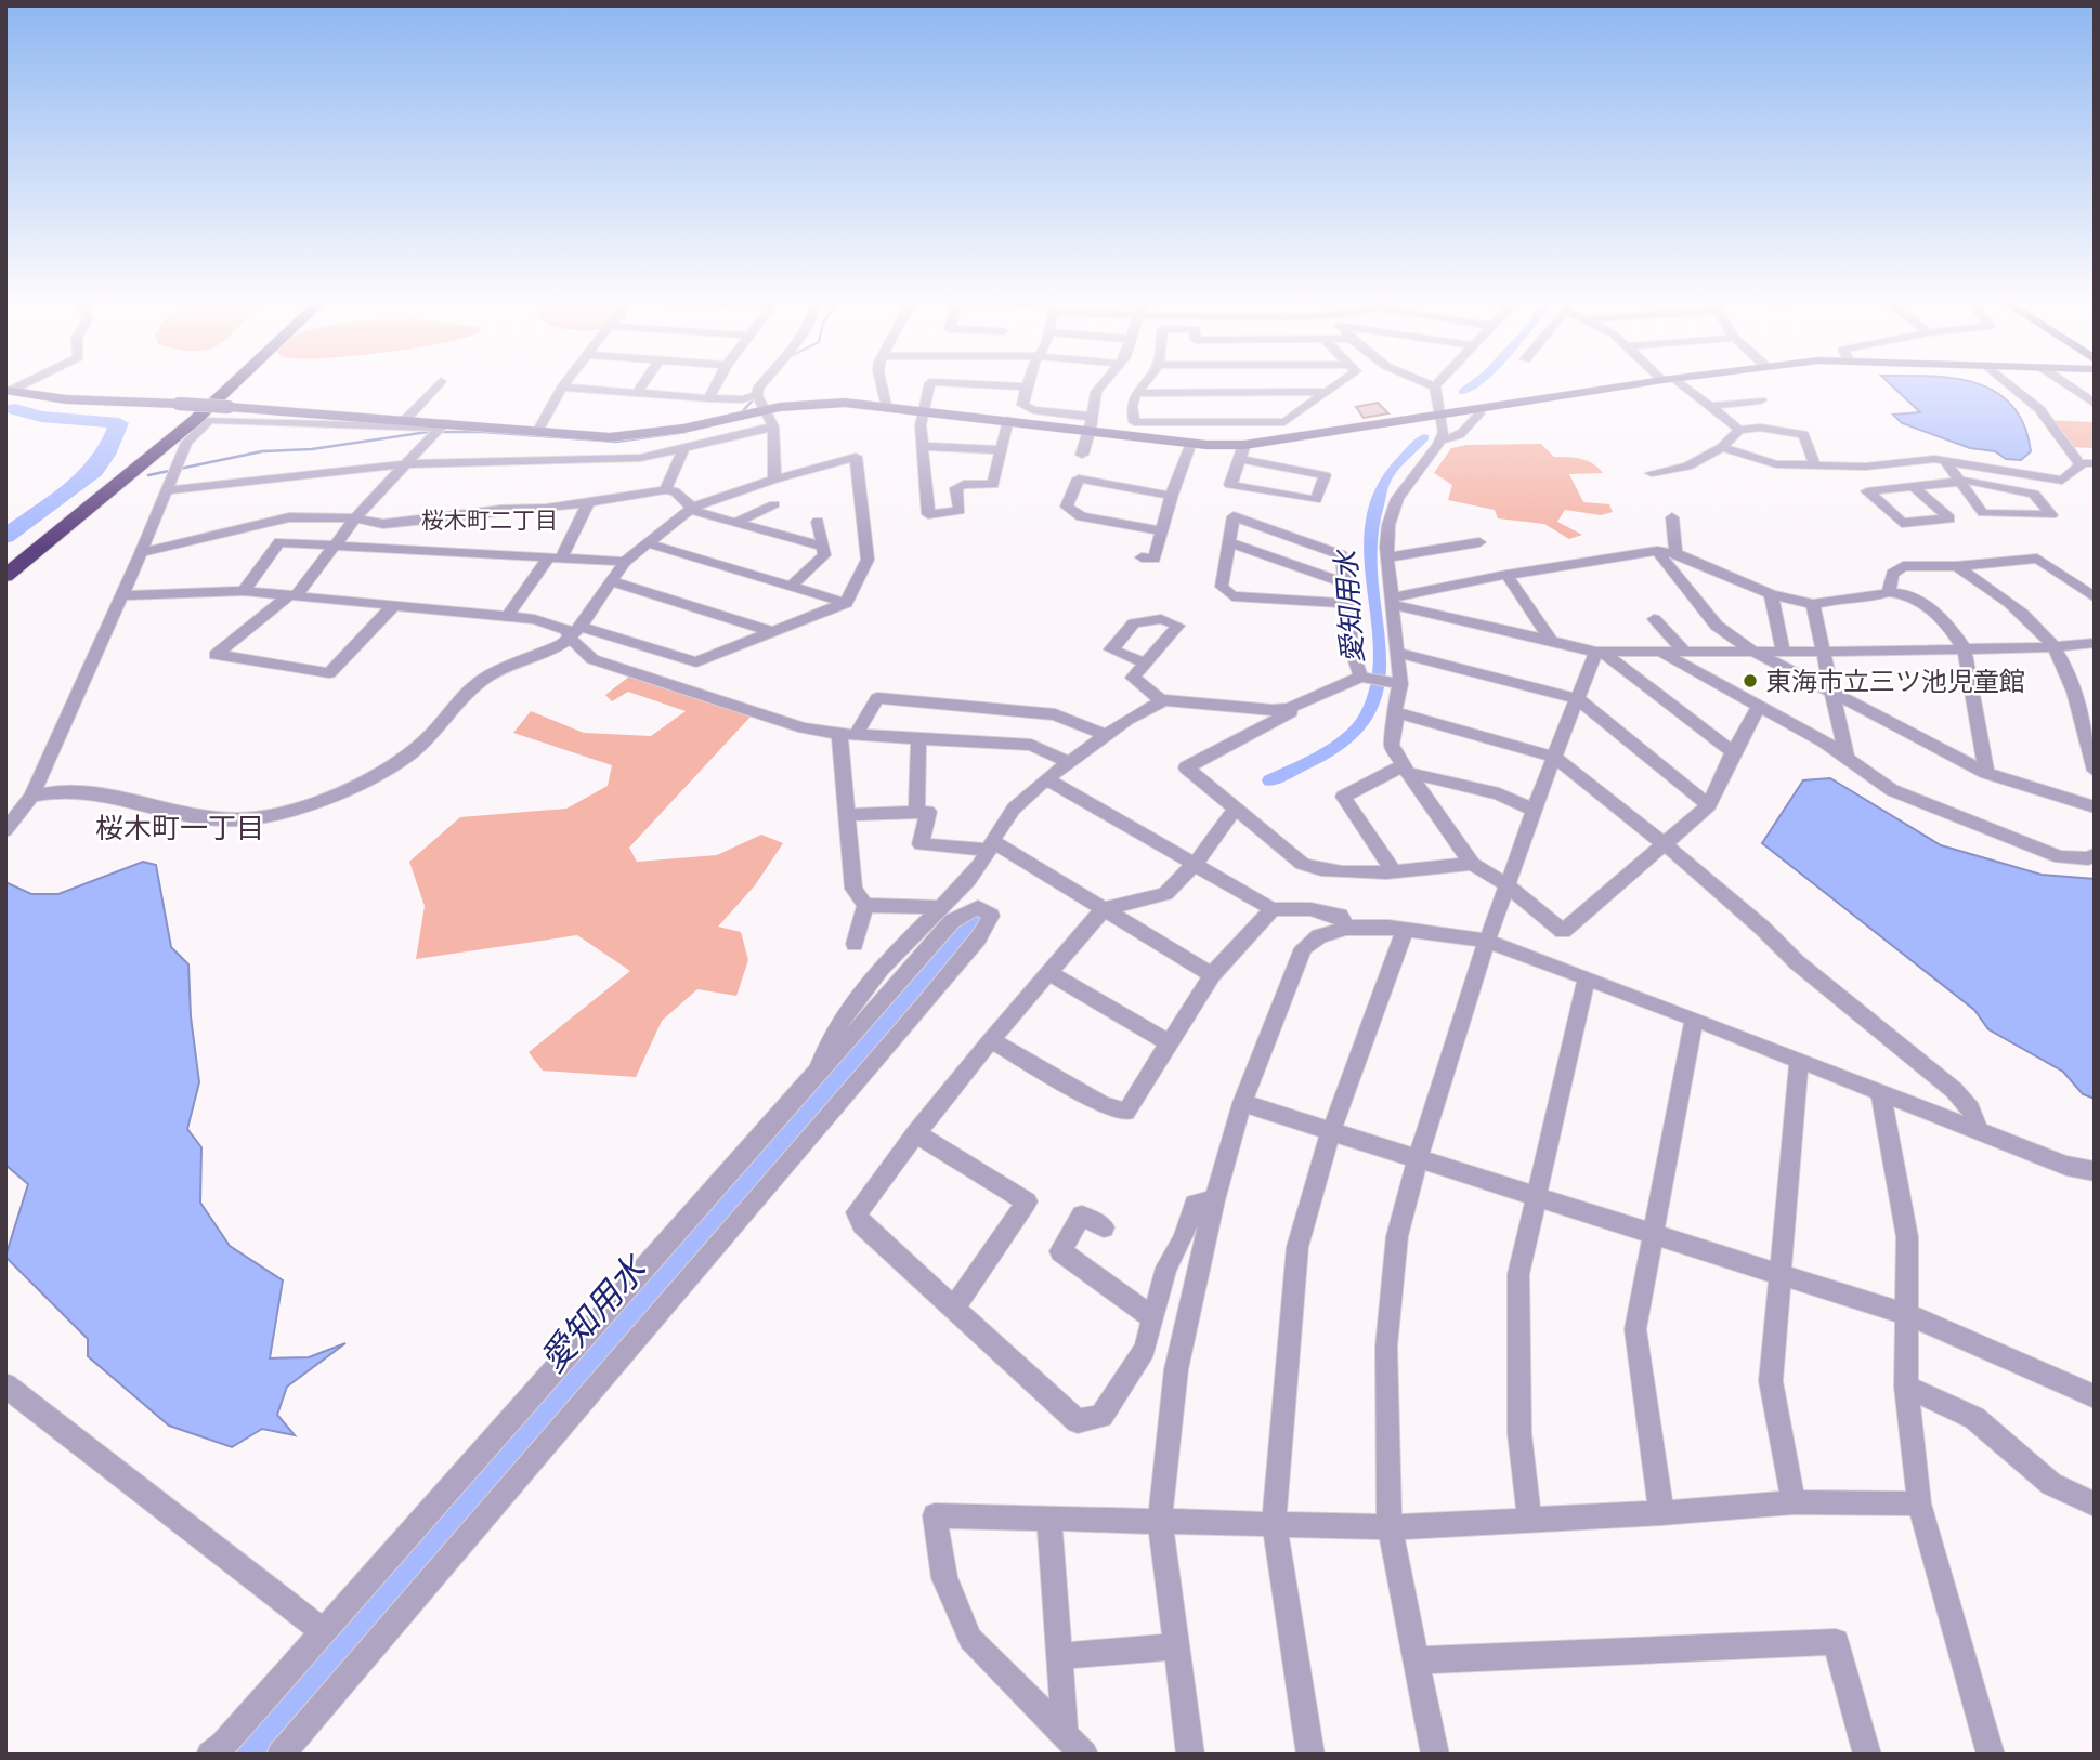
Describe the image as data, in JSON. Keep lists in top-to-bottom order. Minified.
{"districts":["桜木町二丁目","桜木町一丁目"],"water":["愛知用水"],"places":["東海市立三ツ池児童館"]}
